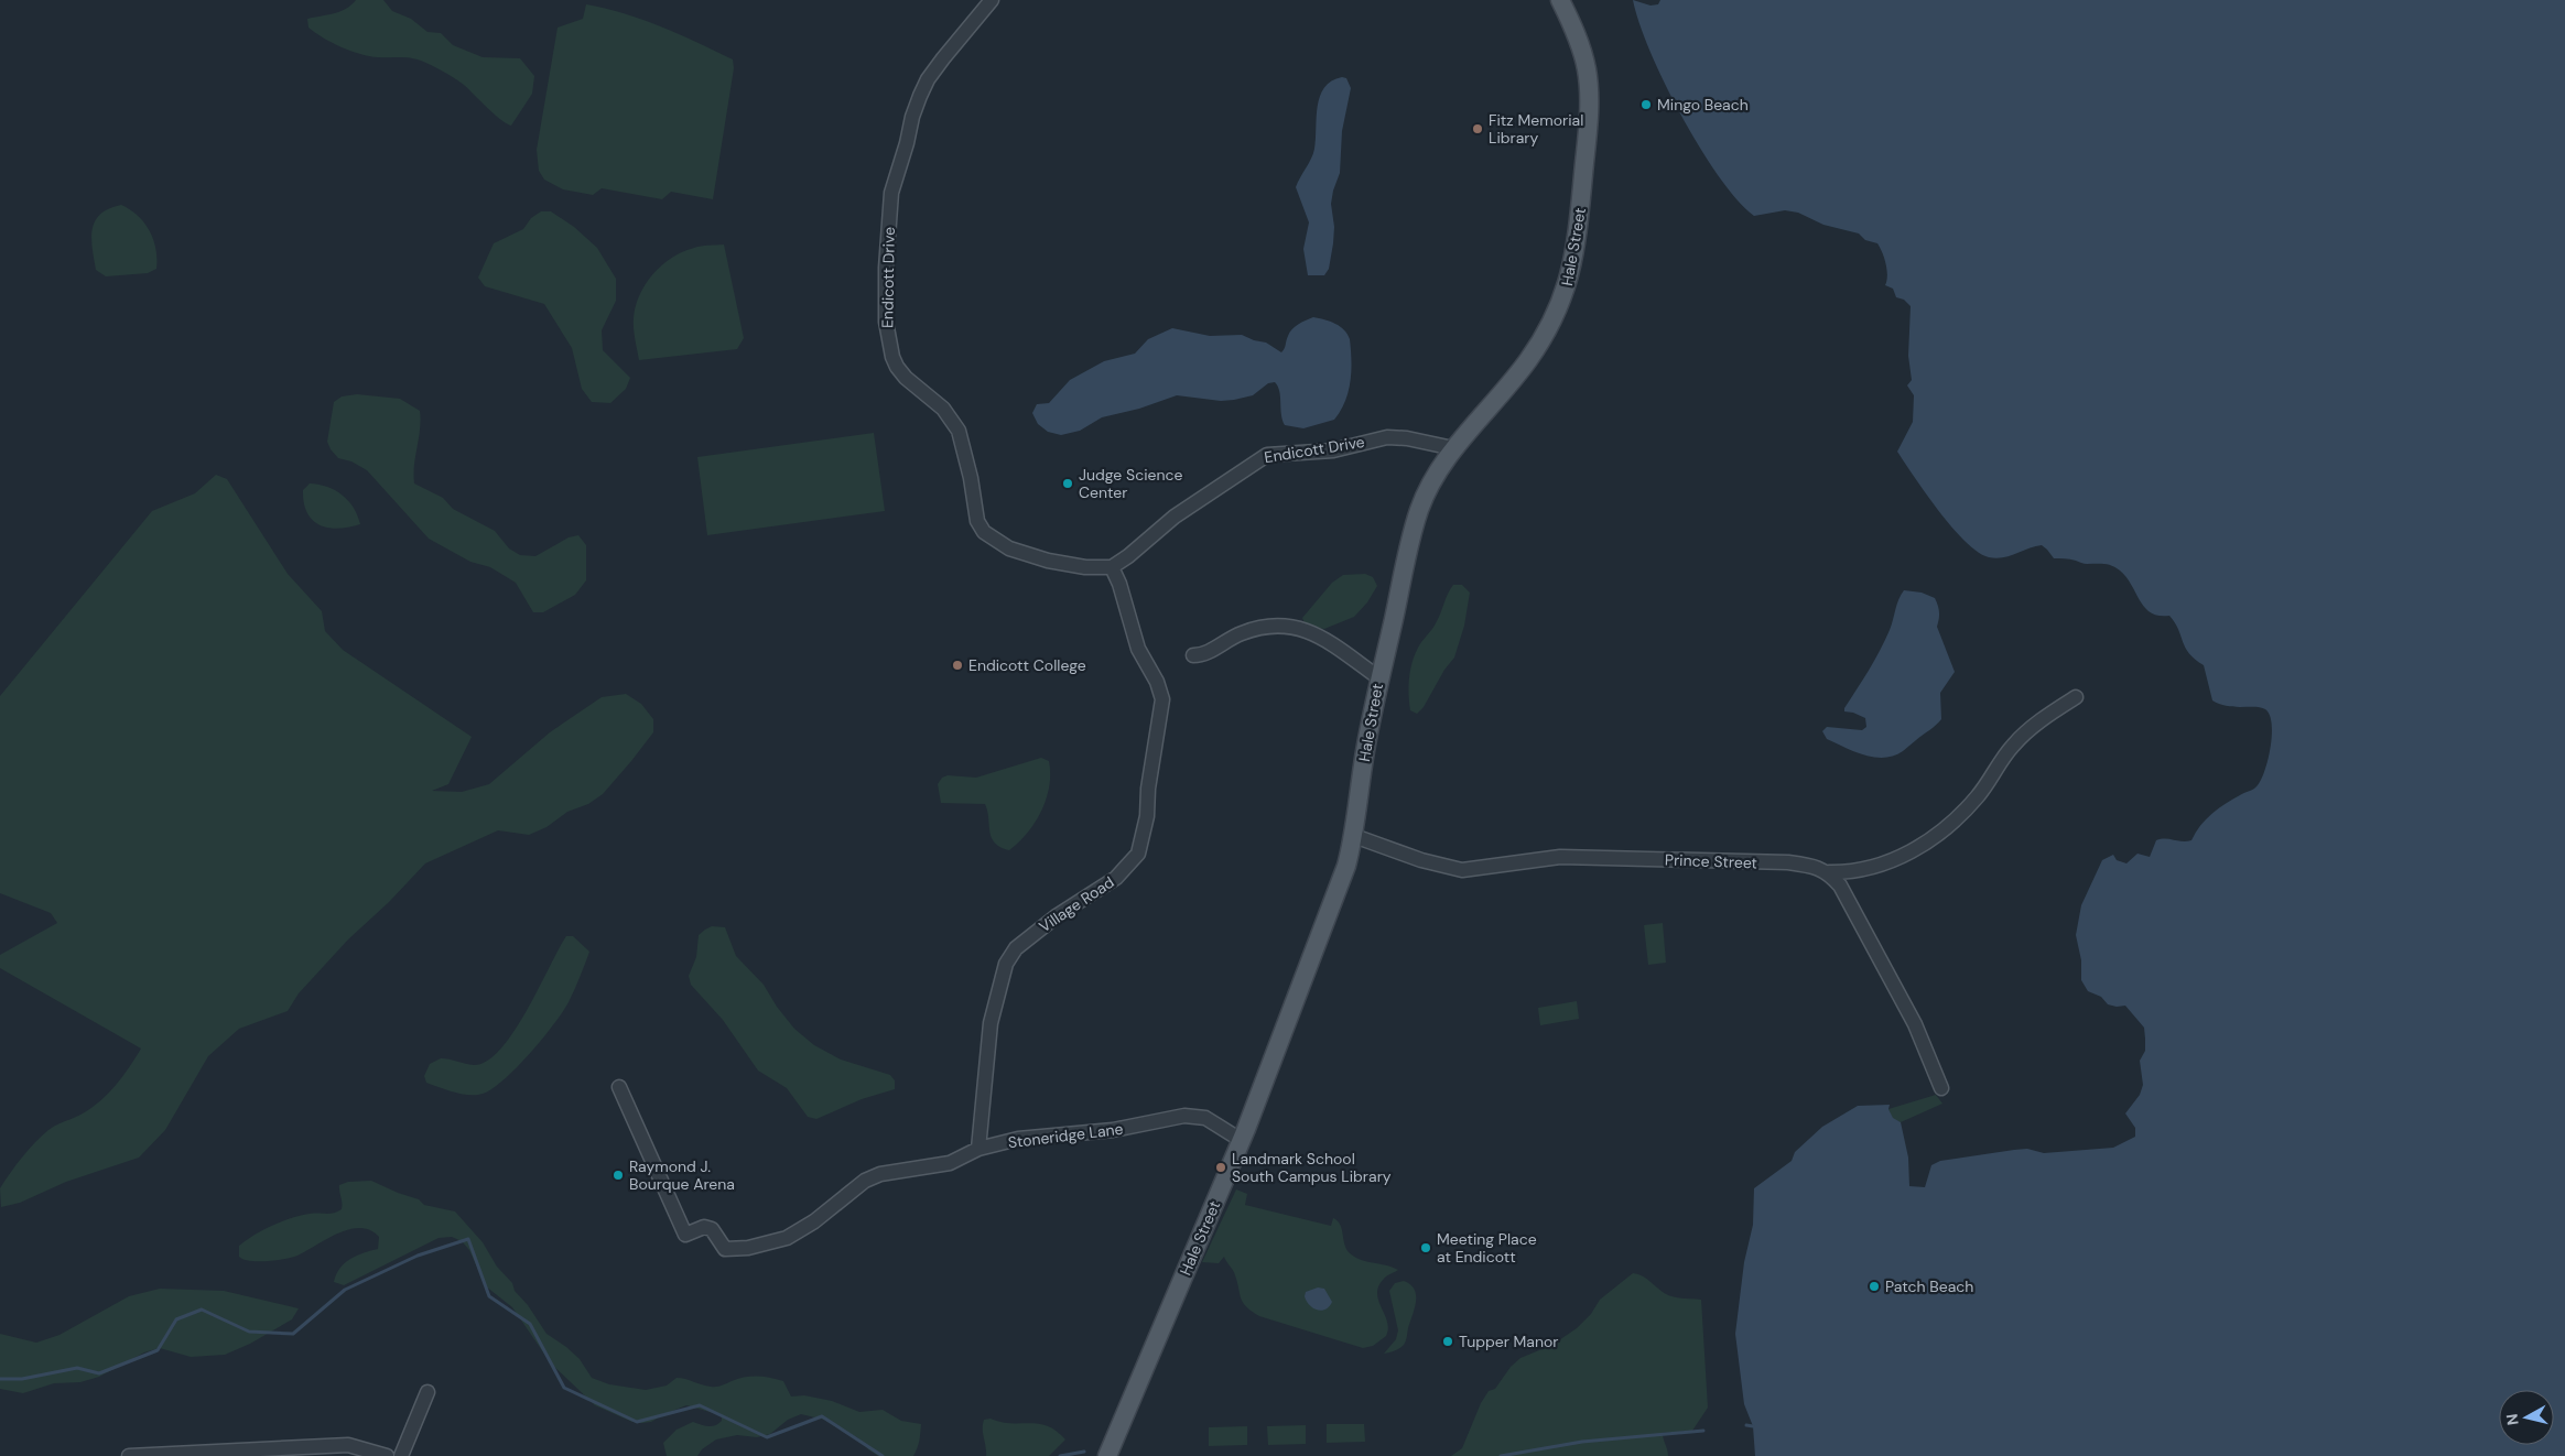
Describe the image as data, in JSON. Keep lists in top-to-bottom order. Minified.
{"streets":{"main road":["Hale Street"],"street":["Endicott Drive","Prince Street","Village Road","Stoneridge Lane"]},"crossings":[["Hale Street","Endicott Drive"],["Hale Street","Prince Street"],["Hale Street","Stoneridge Lane"],["Endicott Drive","Village Road"],["Village Road","Stoneridge Lane"]],"places":["Mingo Beach","Fitz Memorial Library","Judge Science Center","Endicott College","Landmark School South Campus Library","Raymond J. Bourque Arena","Meeting Place at Endicott","Patch Beach","Tupper Manor"],"north":"left"}
